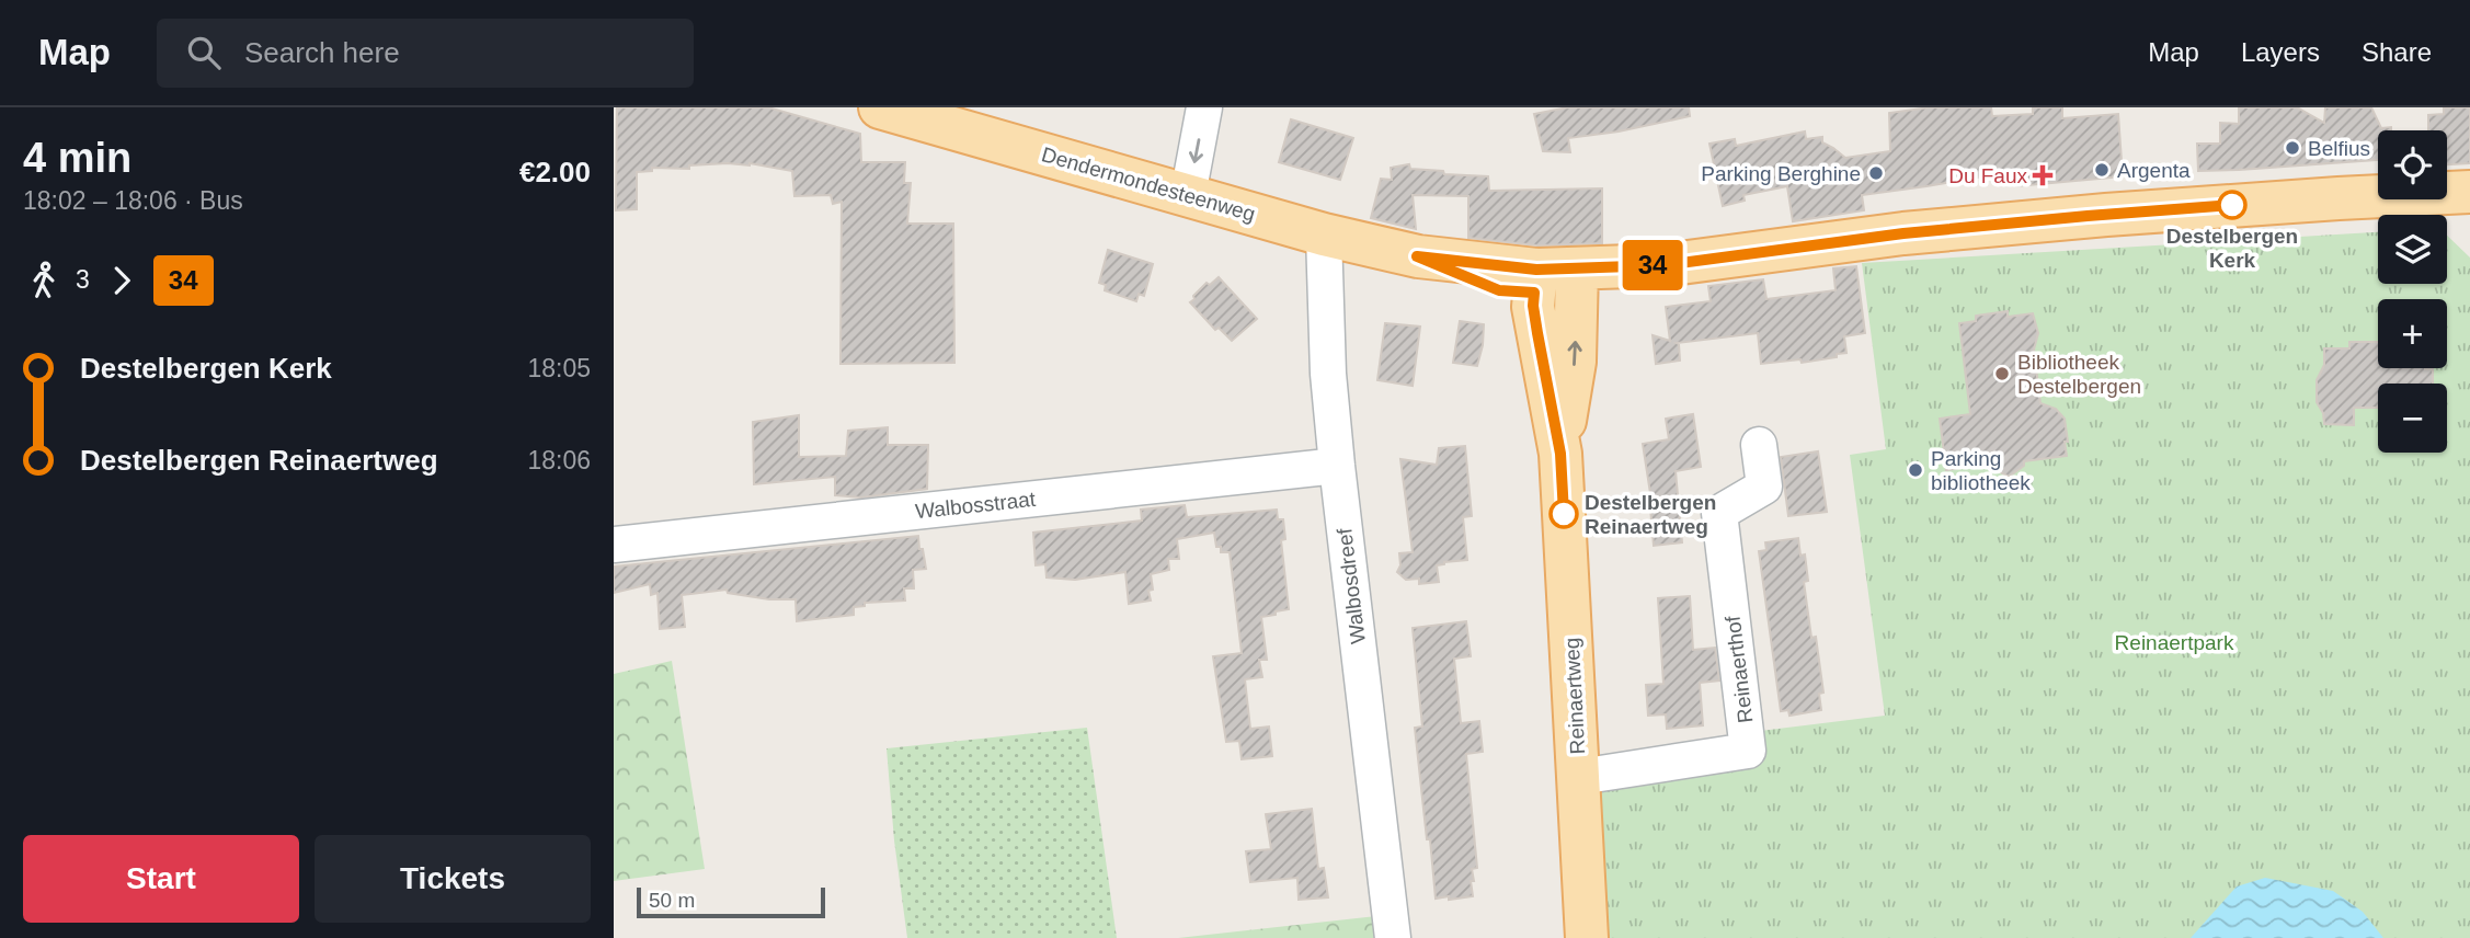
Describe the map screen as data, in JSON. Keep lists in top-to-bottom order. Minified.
{"streets":{"main road":["Dendermondesteenweg","Reinaertweg"],"street":["Walbosstraat","Walbosdreef","Reinaerthof"]},"crossings":[["Dendermondesteenweg","Walbosdreef"],["Dendermondesteenweg","Reinaertweg"],["Walbosstraat","Walbosdreef"],["Reinaerthof","Reinaertweg"]],"parks":["Reinaertpark"],"places":{"other":["Belfius","Argenta","Parking Berghine","Destelbergen Kerk","Bibliotheek Destelbergen","Parking bibliotheek","Destelbergen Reinaertweg"],"health":["Du Faux"]},"lines":["bus line 34"],"scale_bar":"50 m","page":{"header":"Map","search":"Search here","nav":["Map","Layers","Share"],"heading":["4 min","18:02 – 18:06 · Bus","€2.00"],"on_map":"34","map_buttons":["+","−"],"legs":["3","34"],"list":[{"name":"Destelbergen Kerk","value":"18:05"},{"name":"Destelbergen Reinaertweg","value":"18:06"}],"buttons":["Start","Tickets"],"scale":"50 m"}}
